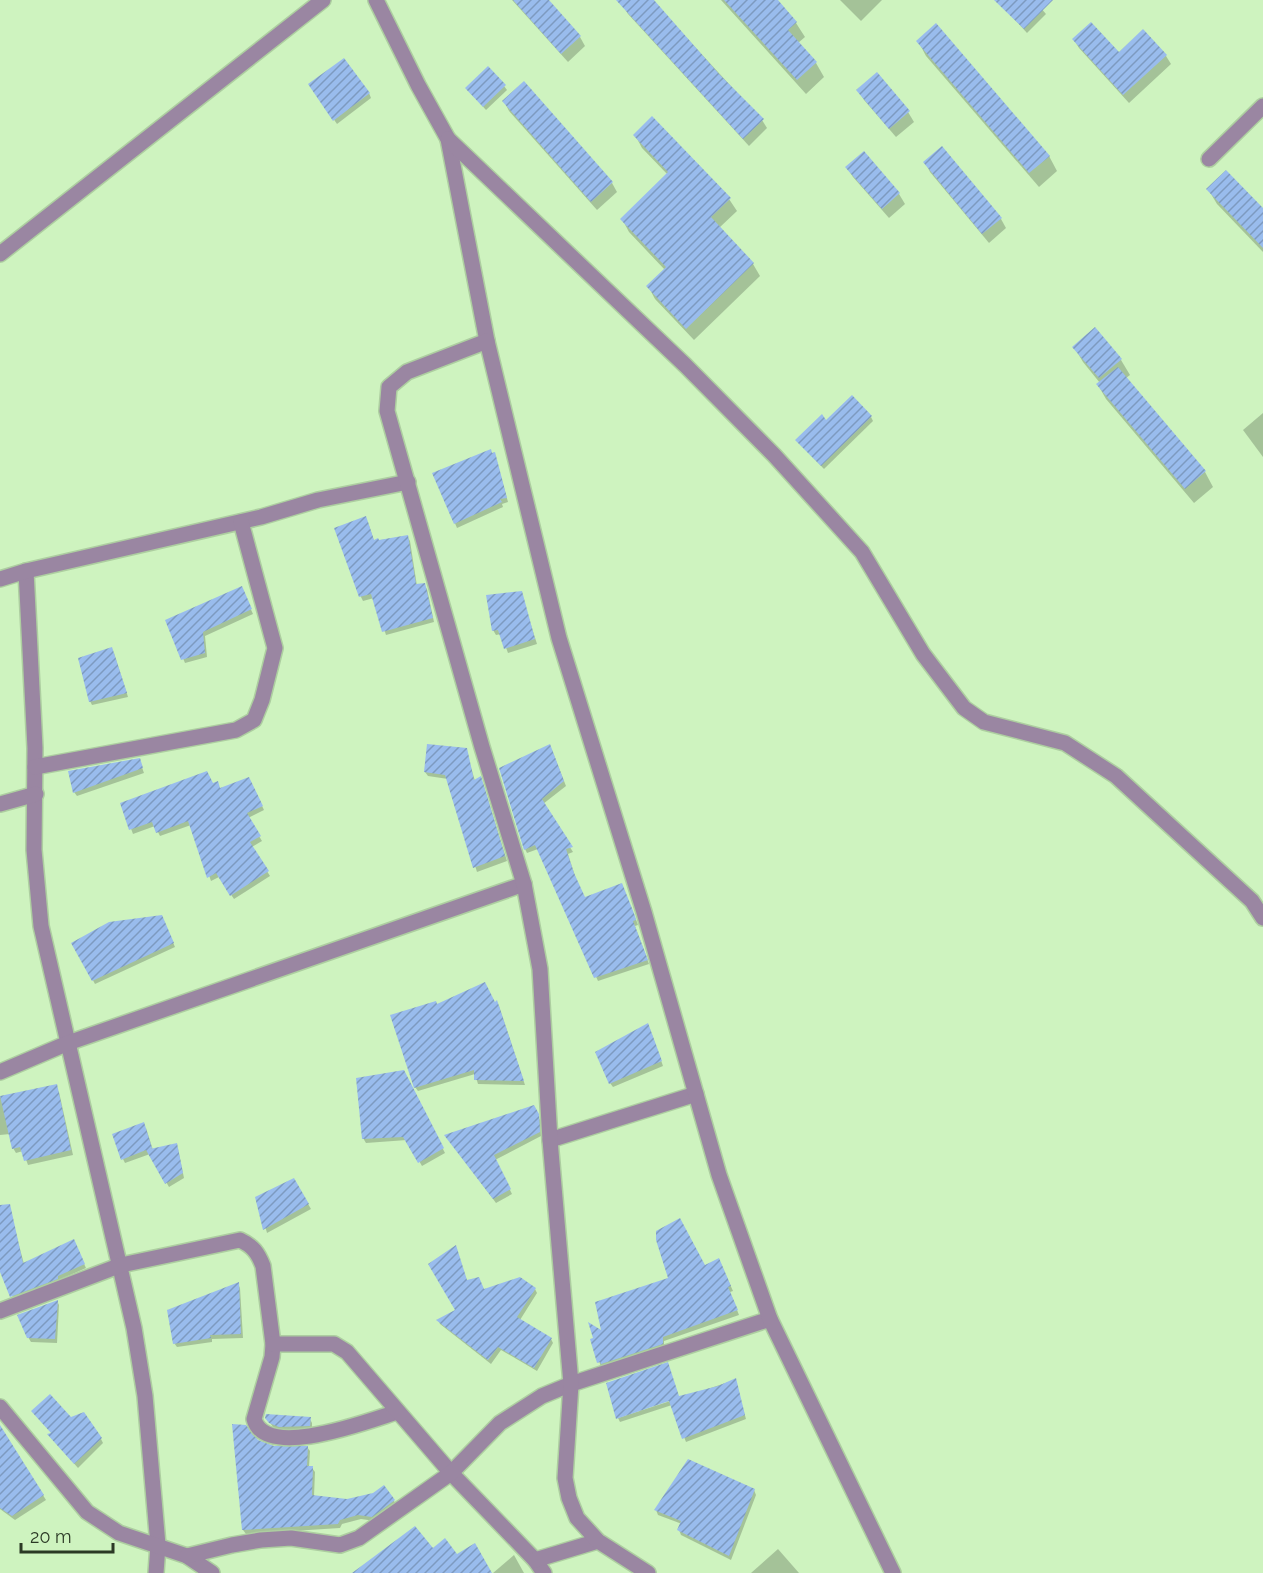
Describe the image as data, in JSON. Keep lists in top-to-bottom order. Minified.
{"scale_bar":"20 m"}
